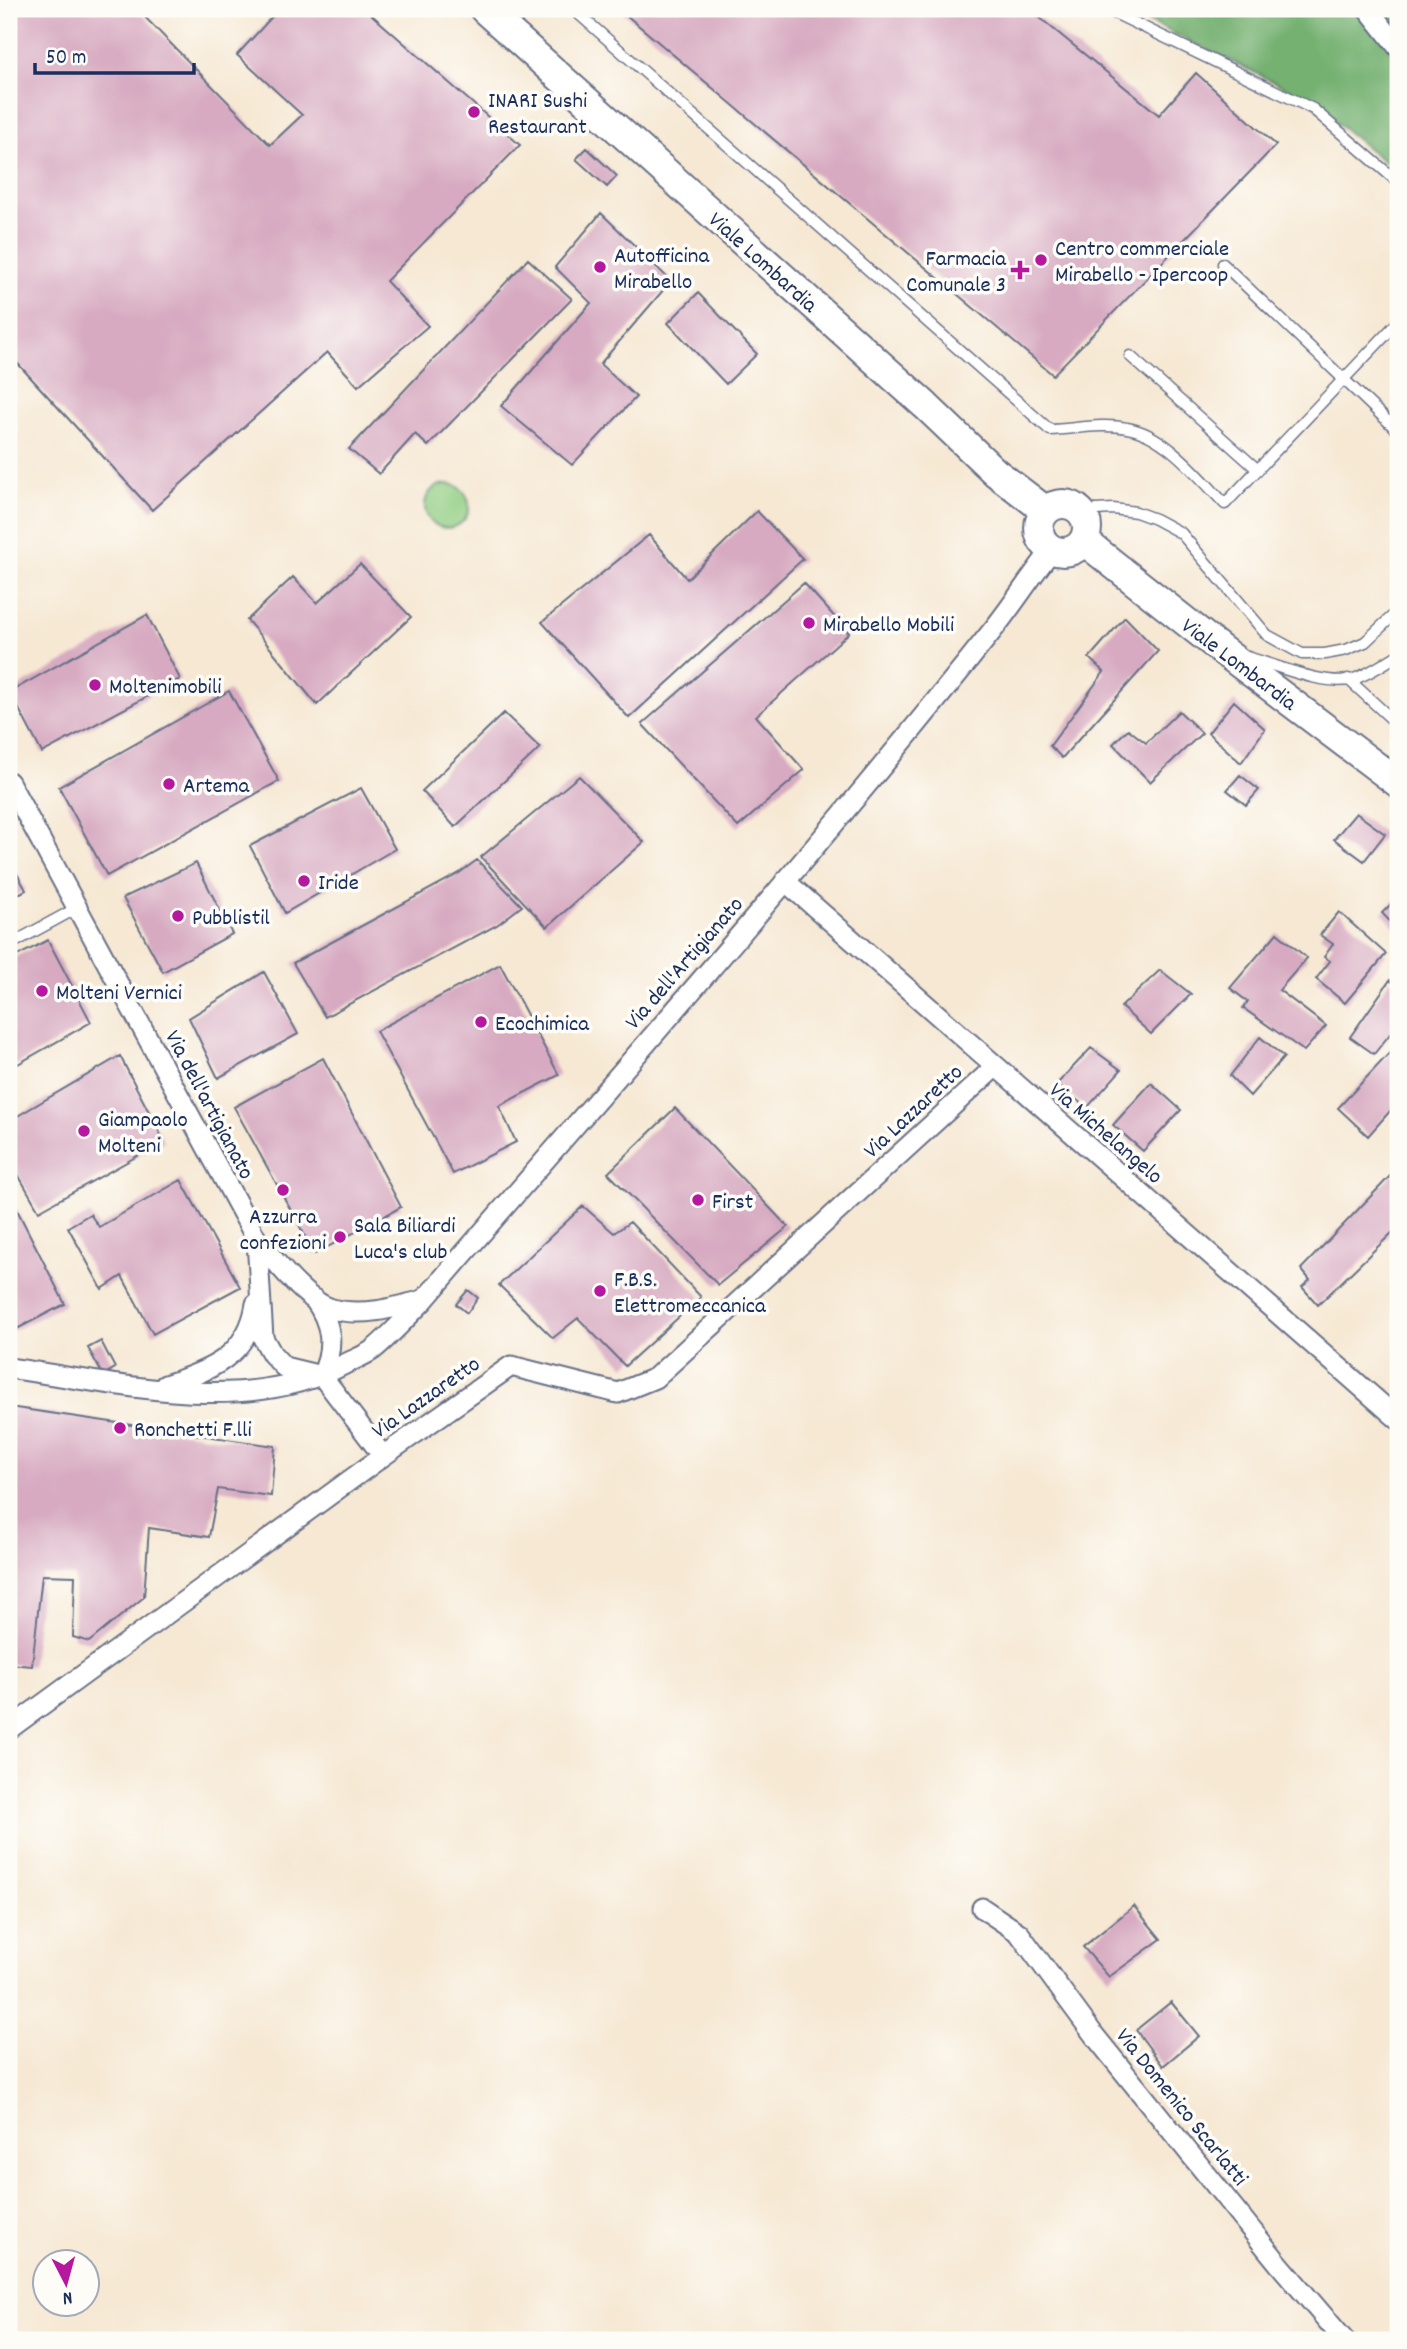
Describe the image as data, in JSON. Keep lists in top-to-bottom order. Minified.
{"streets":{"main road":["Viale Lombardia"],"street":["Via dell'Artigianato","Via dell'artigianato","Via Lazzaretto","Via Michelangelo","Via Domenico Scarlatti"]},"crossings":[["Viale Lombardia","Via dell'Artigianato"],["Via dell'Artigianato","Via dell'artigianato"],["Via dell'Artigianato","Via Michelangelo"],["Via Lazzaretto","Via Michelangelo"]],"places":{"other":["INARI Sushi Restaurant","Centro commerciale Mirabello - Ipercoop","Autofficina Mirabello","Mirabello Mobili","Moltenimobili","Artema","Iride","Pubblistil","Molteni Vernici","Ecochimica","Giampaolo Molteni","Azzurra confezioni","First","Sala Biliardi Luca's club","F.B.S. Elettromeccanica","Ronchetti F.lli"],"health":["Farmacia Comunale 3"]},"scale_bar":"50 m","north":"bottom"}
